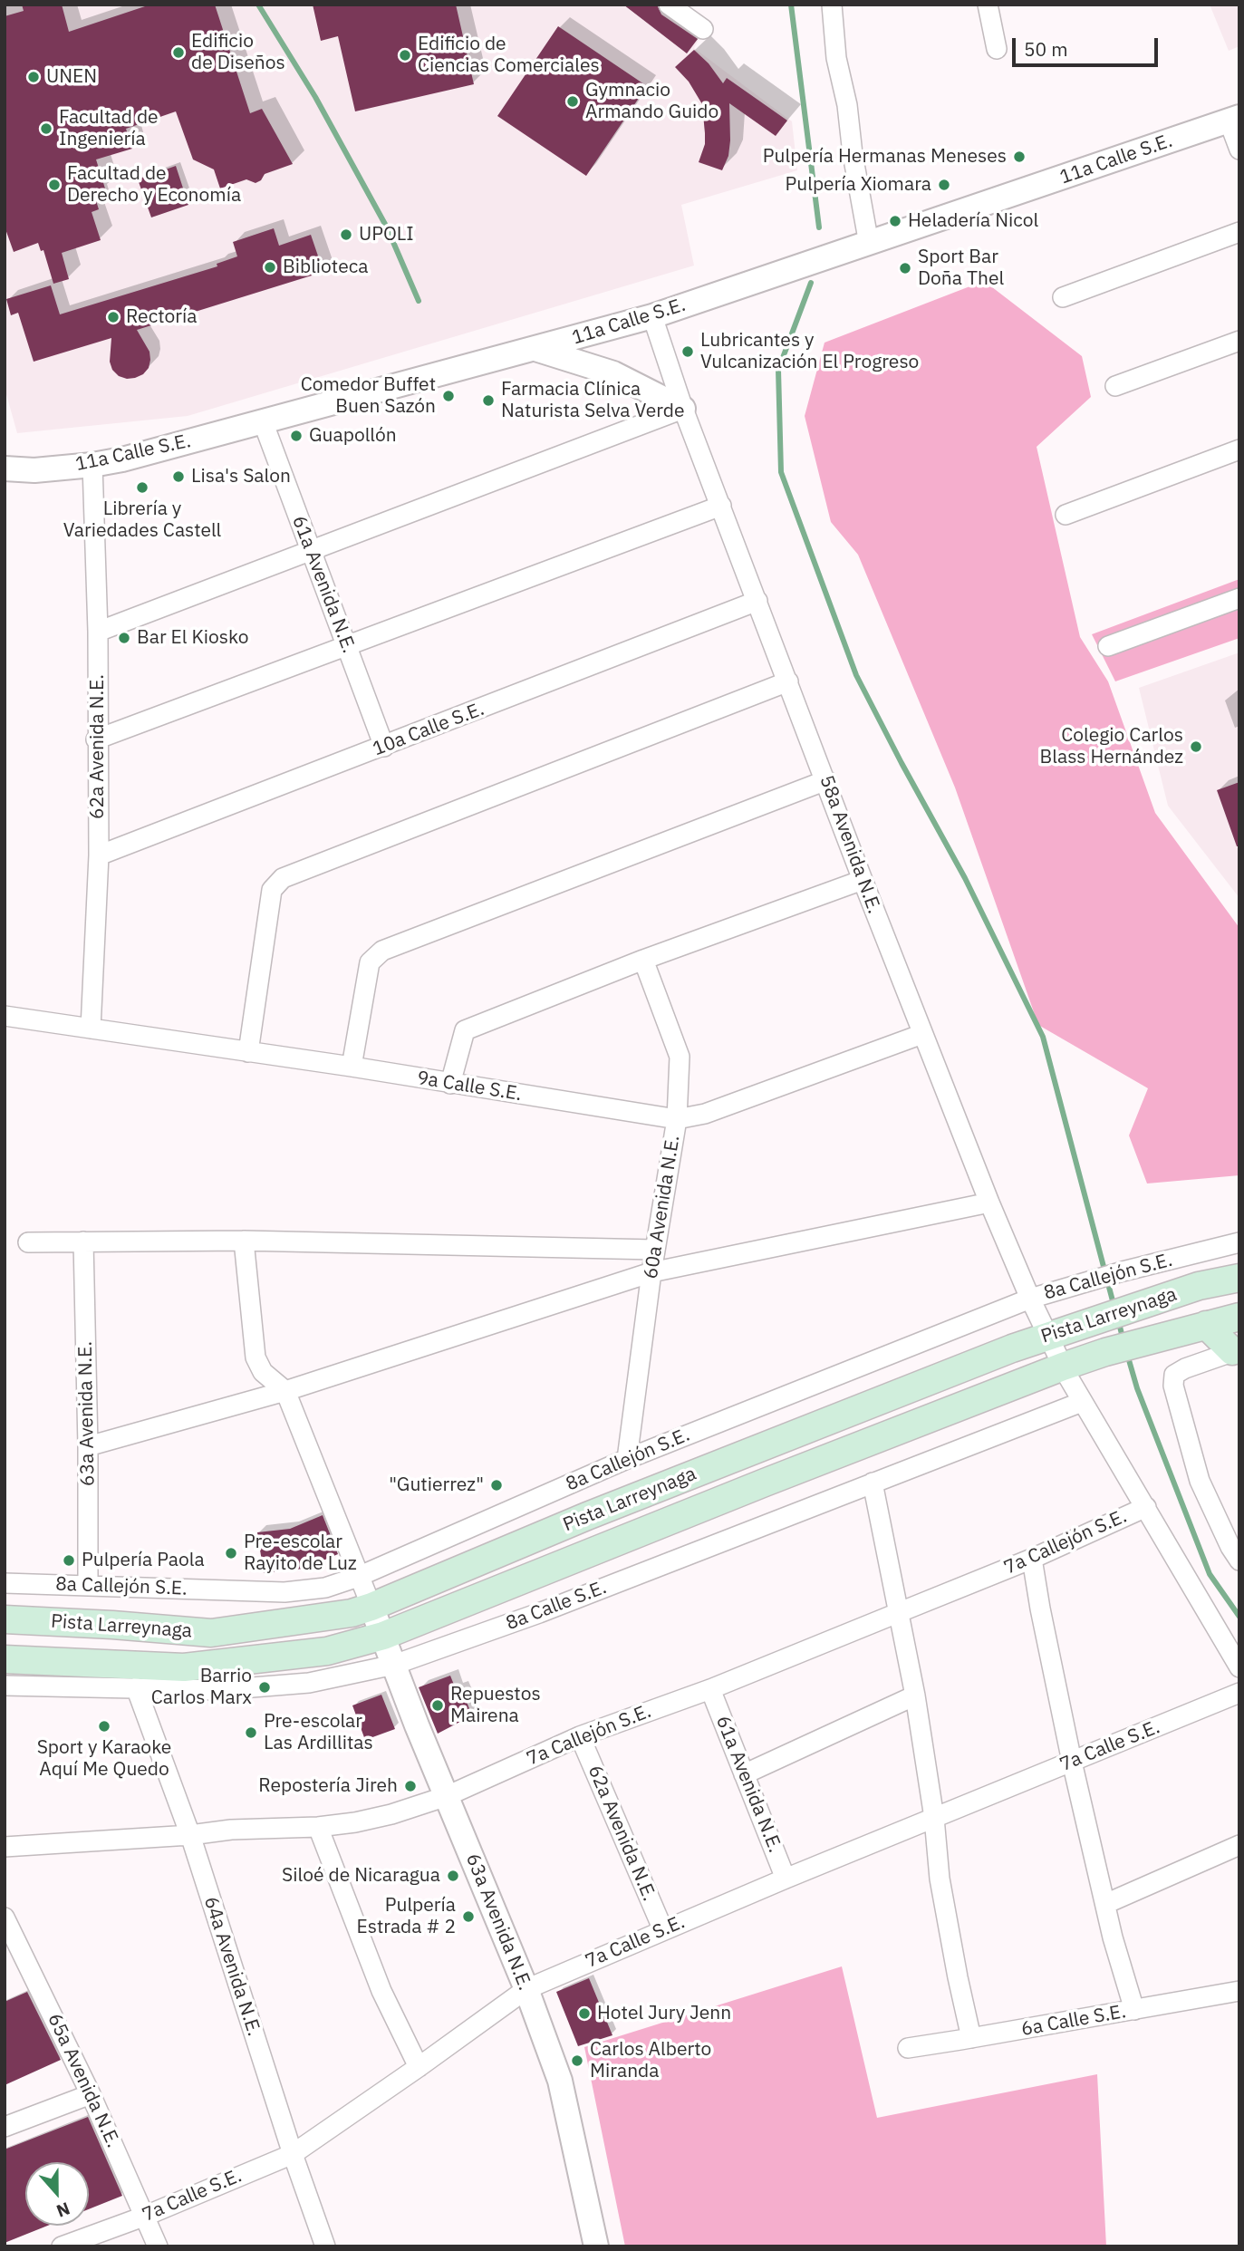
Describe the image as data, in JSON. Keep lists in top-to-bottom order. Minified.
{"streets":{"main road":["Pista Larreynaga"],"street":["11a Calle S.E.","61a Avenida N.E.","10a Calle S.E.","62a Avenida N.E.","58a Avenida N.E.","9a Calle S.E.","60a Avenida N.E.","8a Callejón S.E.","63a Avenida N.E.","7a Callejón S.E.","8a Calle S.E.","7a Calle S.E.","64a Avenida N.E.","6a Calle S.E.","65a Avenida N.E."]},"crossings":[["11a Calle S.E.","61a Avenida N.E."],["11a Calle S.E.","62a Avenida N.E."],["11a Calle S.E.","58a Avenida N.E."],["61a Avenida N.E.","10a Calle S.E."],["61a Avenida N.E.","7a Callejón S.E."],["61a Avenida N.E.","7a Calle S.E."],["10a Calle S.E.","62a Avenida N.E."],["10a Calle S.E.","58a Avenida N.E."],["62a Avenida N.E.","9a Calle S.E."],["62a Avenida N.E.","7a Callejón S.E."],["62a Avenida N.E.","7a Calle S.E."],["58a Avenida N.E.","9a Calle S.E."],["58a Avenida N.E.","8a Callejón S.E."],["58a Avenida N.E.","Pista Larreynaga"],["58a Avenida N.E.","7a Callejón S.E."],["58a Avenida N.E.","8a Calle S.E."],["9a Calle S.E.","60a Avenida N.E."],["60a Avenida N.E.","8a Callejón S.E."],["8a Callejón S.E.","63a Avenida N.E."],["Pista Larreynaga","63a Avenida N.E."],["63a Avenida N.E.","7a Callejón S.E."],["63a Avenida N.E.","8a Calle S.E."],["63a Avenida N.E.","7a Calle S.E."],["7a Callejón S.E.","64a Avenida N.E."],["8a Calle S.E.","64a Avenida N.E."],["7a Calle S.E.","64a Avenida N.E."],["7a Calle S.E.","65a Avenida N.E."]],"places":["Edificio de Diseños","Edificio de Ciencias Comerciales","UNEN","Gymnacio Armando Guido","Facultad de Ingeniería","Pulpería Hermanas Meneses","Facultad de Derecho y Economía","Pulpería Xiomara","Heladería Nicol","UPOLI","Biblioteca","Sport Bar Doña Thel","Rectoría","Lubricantes y Vulcanización El Progreso","Comedor Buffet Buen Sazón","Farmacia Clínica Naturista Selva Verde","Guapollón","Lisa's Salon","Librería y Variedades Castell","Bar El Kiosko","Colegio Carlos Blass Hernández","\"Gutierrez\"","Pre-escolar Rayito de Luz","Pulpería Paola","Barrio Carlos Marx","Repuestos Mairena","Sport y Karaoke Aquí Me Quedo","Pre-escolar Las Ardillitas","Repostería Jireh","Siloé de Nicaragua","Pulpería Estrada # 2","Hotel Jury Jenn","Carlos Alberto Miranda"],"scale_bar":"50 m","north":"bottom"}
